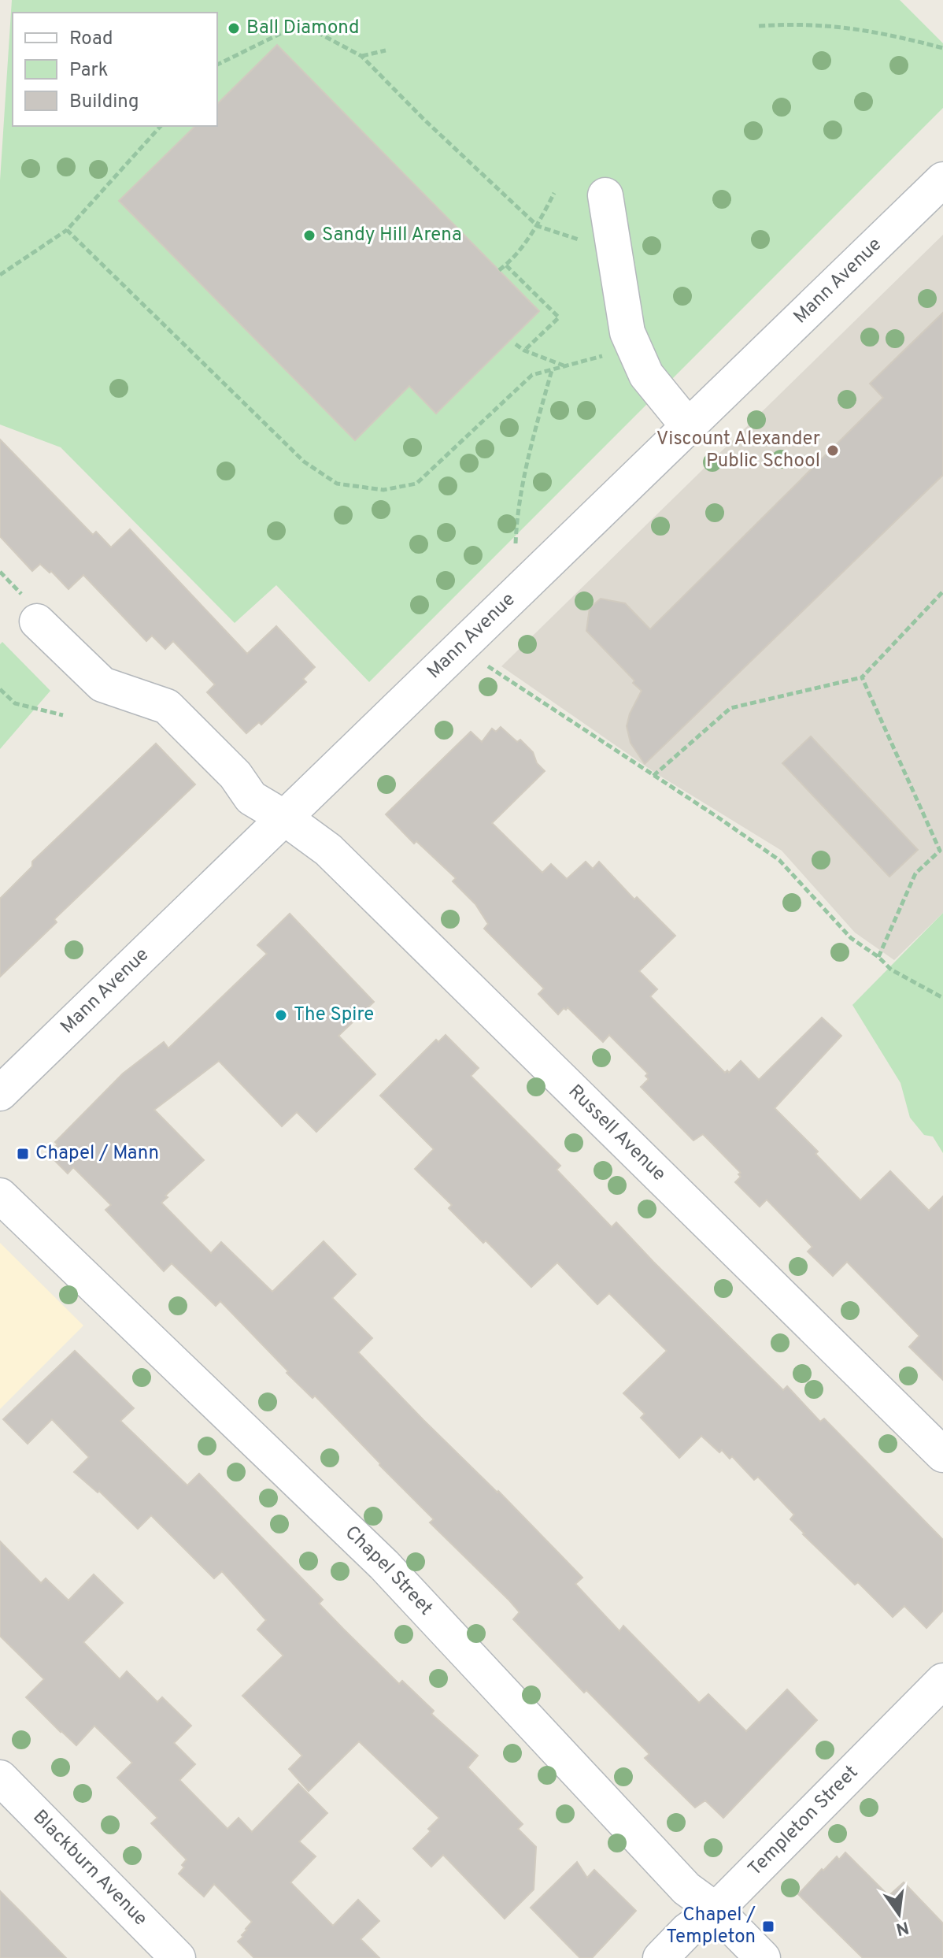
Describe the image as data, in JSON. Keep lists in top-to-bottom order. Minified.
{"streets":{"street":["Mann Avenue","Russell Avenue","Chapel Street","Templeton Street","Blackburn Avenue"]},"crossings":[["Mann Avenue","Russell Avenue"],["Chapel Street","Templeton Street"]],"places":{"other":["Ball Diamond","Sandy Hill Arena","Viscount Alexander Public School","The Spire"],"transit":["Chapel / Mann","Chapel / Templeton"]},"legend":["Road","Park","Building"],"north":"bottom"}
